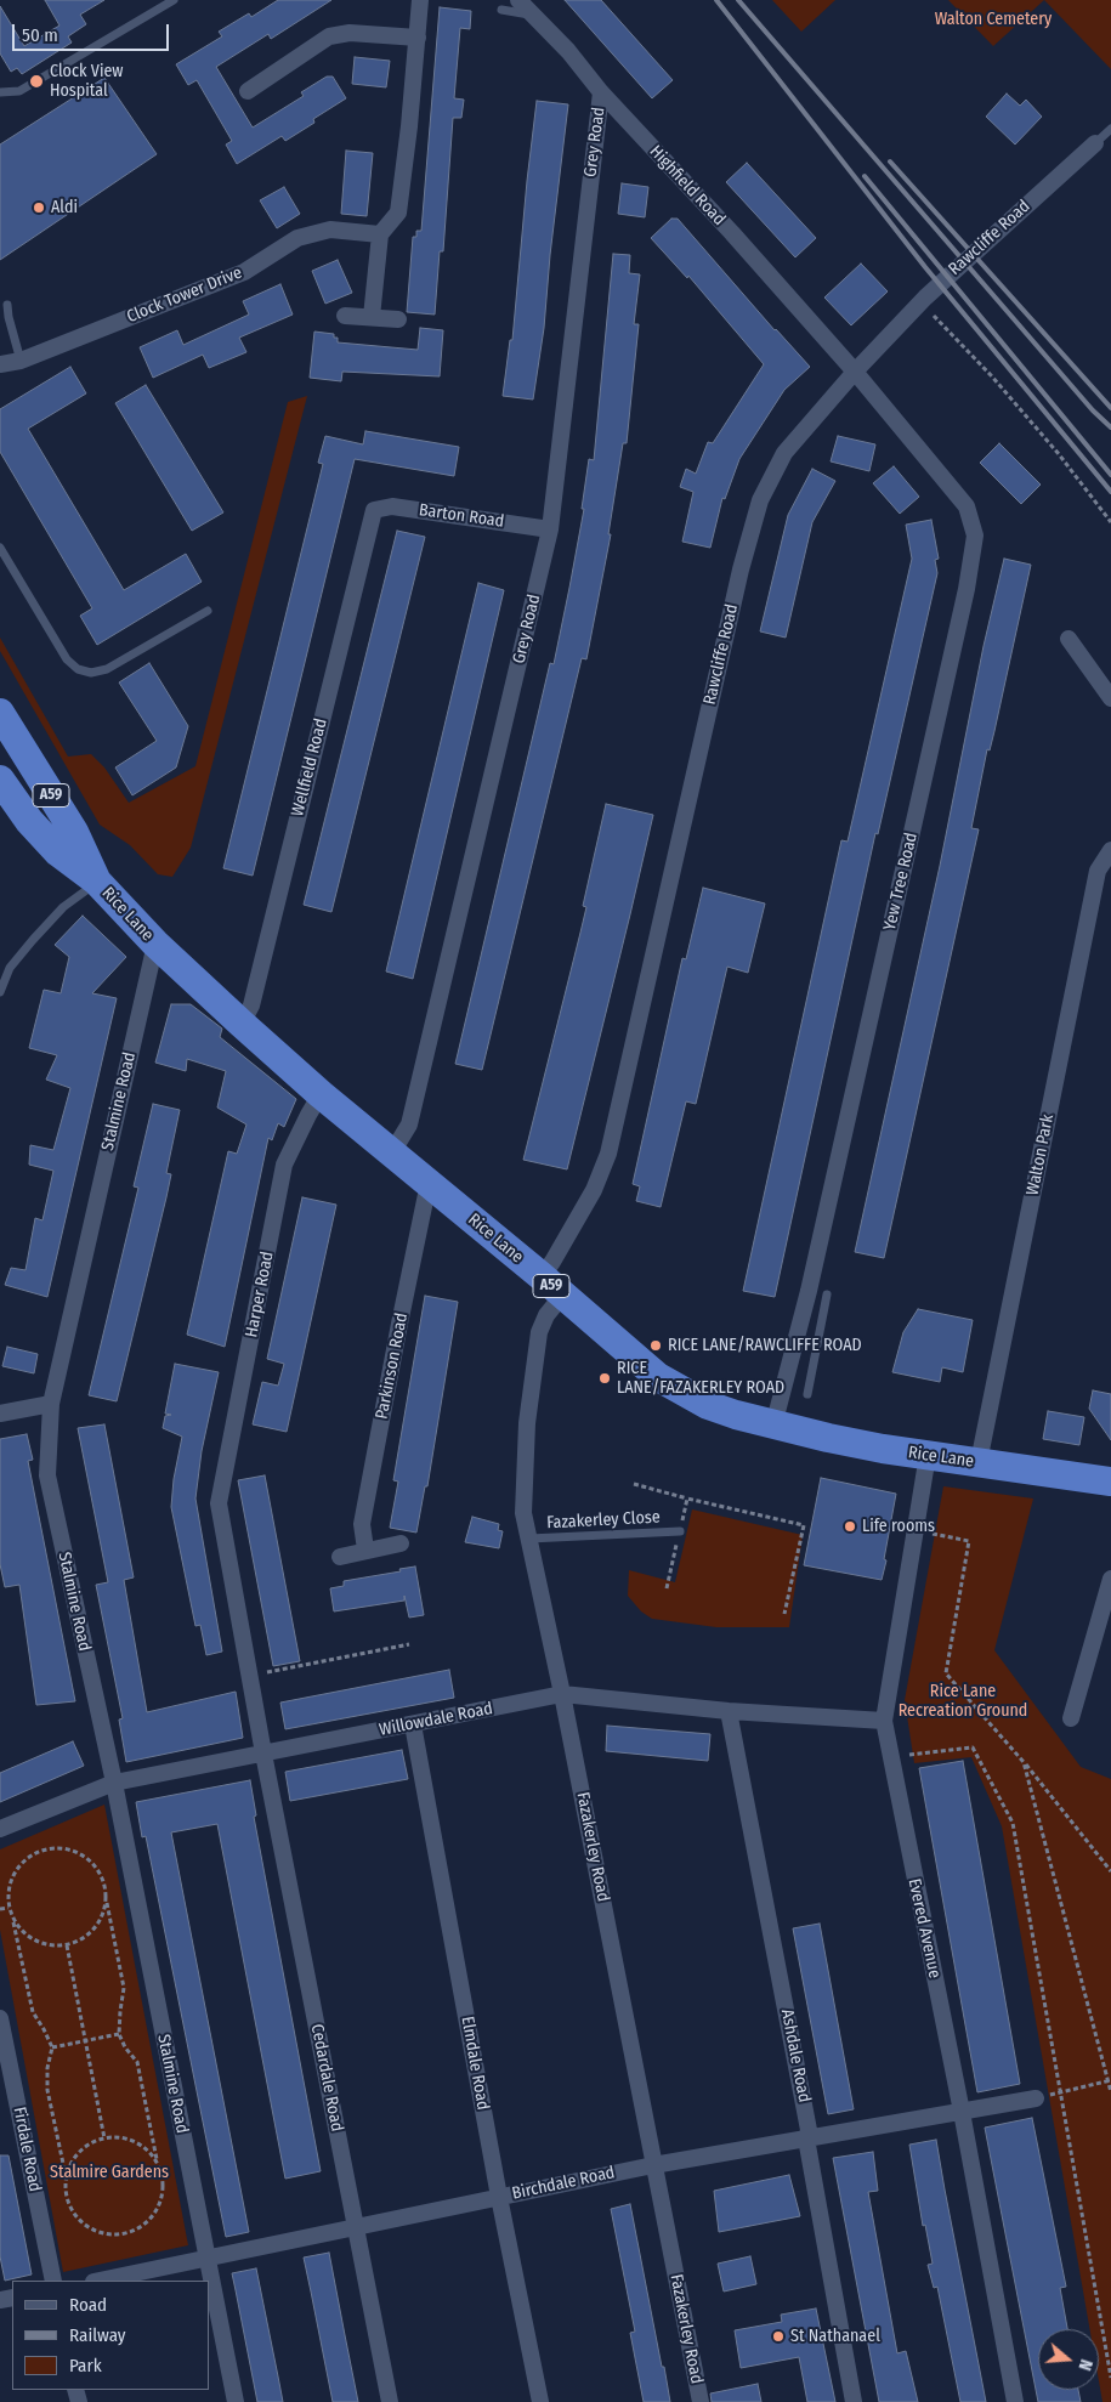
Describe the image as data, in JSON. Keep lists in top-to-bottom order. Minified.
{"streets":{"highway":["A59","Rice Lane"],"street":["Grey Road","Highfield Road","Rawcliffe Road","Clock Tower Drive","Barton Road","Wellfield Road","Yew Tree Road","Stalmine Road","Walton Park","Harper Road","Parkinson Road","Willowdale Road","Fazakerley Road","Evered Avenue","Ashdale Road","Elmdale Road","Cedardale Road","Firdale Road","Birchdale Road"],"lane":["Fazakerley Close"]},"crossings":[["Grey Road","Highfield Road"],["Grey Road","Barton Road"],["Grey Road","Rice Lane"],["Highfield Road","Rawcliffe Road"],["Highfield Road","Yew Tree Road"],["Rawcliffe Road","Yew Tree Road"],["Rawcliffe Road","Rice Lane"],["Rawcliffe Road","Fazakerley Road"],["Barton Road","Wellfield Road"],["Wellfield Road","Rice Lane"],["Yew Tree Road","Rice Lane"],["Rice Lane","Stalmine Road"],["Rice Lane","Walton Park"],["Rice Lane","Harper Road"],["Rice Lane","Parkinson Road"],["Rice Lane","Fazakerley Road"],["Rice Lane","Evered Avenue"],["Stalmine Road","Willowdale Road"],["Stalmine Road","Birchdale Road"],["Harper Road","Cedardale Road"],["Fazakerley Close","Fazakerley Road"],["Willowdale Road","Fazakerley Road"],["Willowdale Road","Evered Avenue"],["Willowdale Road","Ashdale Road"],["Willowdale Road","Elmdale Road"],["Willowdale Road","Cedardale Road"],["Fazakerley Road","Birchdale Road"],["Evered Avenue","Birchdale Road"],["Ashdale Road","Birchdale Road"],["Elmdale Road","Birchdale Road"],["Cedardale Road","Birchdale Road"]],"parks":["Walton Cemetery","Rice Lane Recreation Ground","Stalmire Gardens"],"places":["Clock View Hospital","Aldi","RICE LANE/RAWCLIFFE ROAD","RICE LANE/FAZAKERLEY ROAD","Life rooms","St Nathanael"],"legend":["Road","Railway","Park"],"scale_bar":"50 m","north":"right"}
